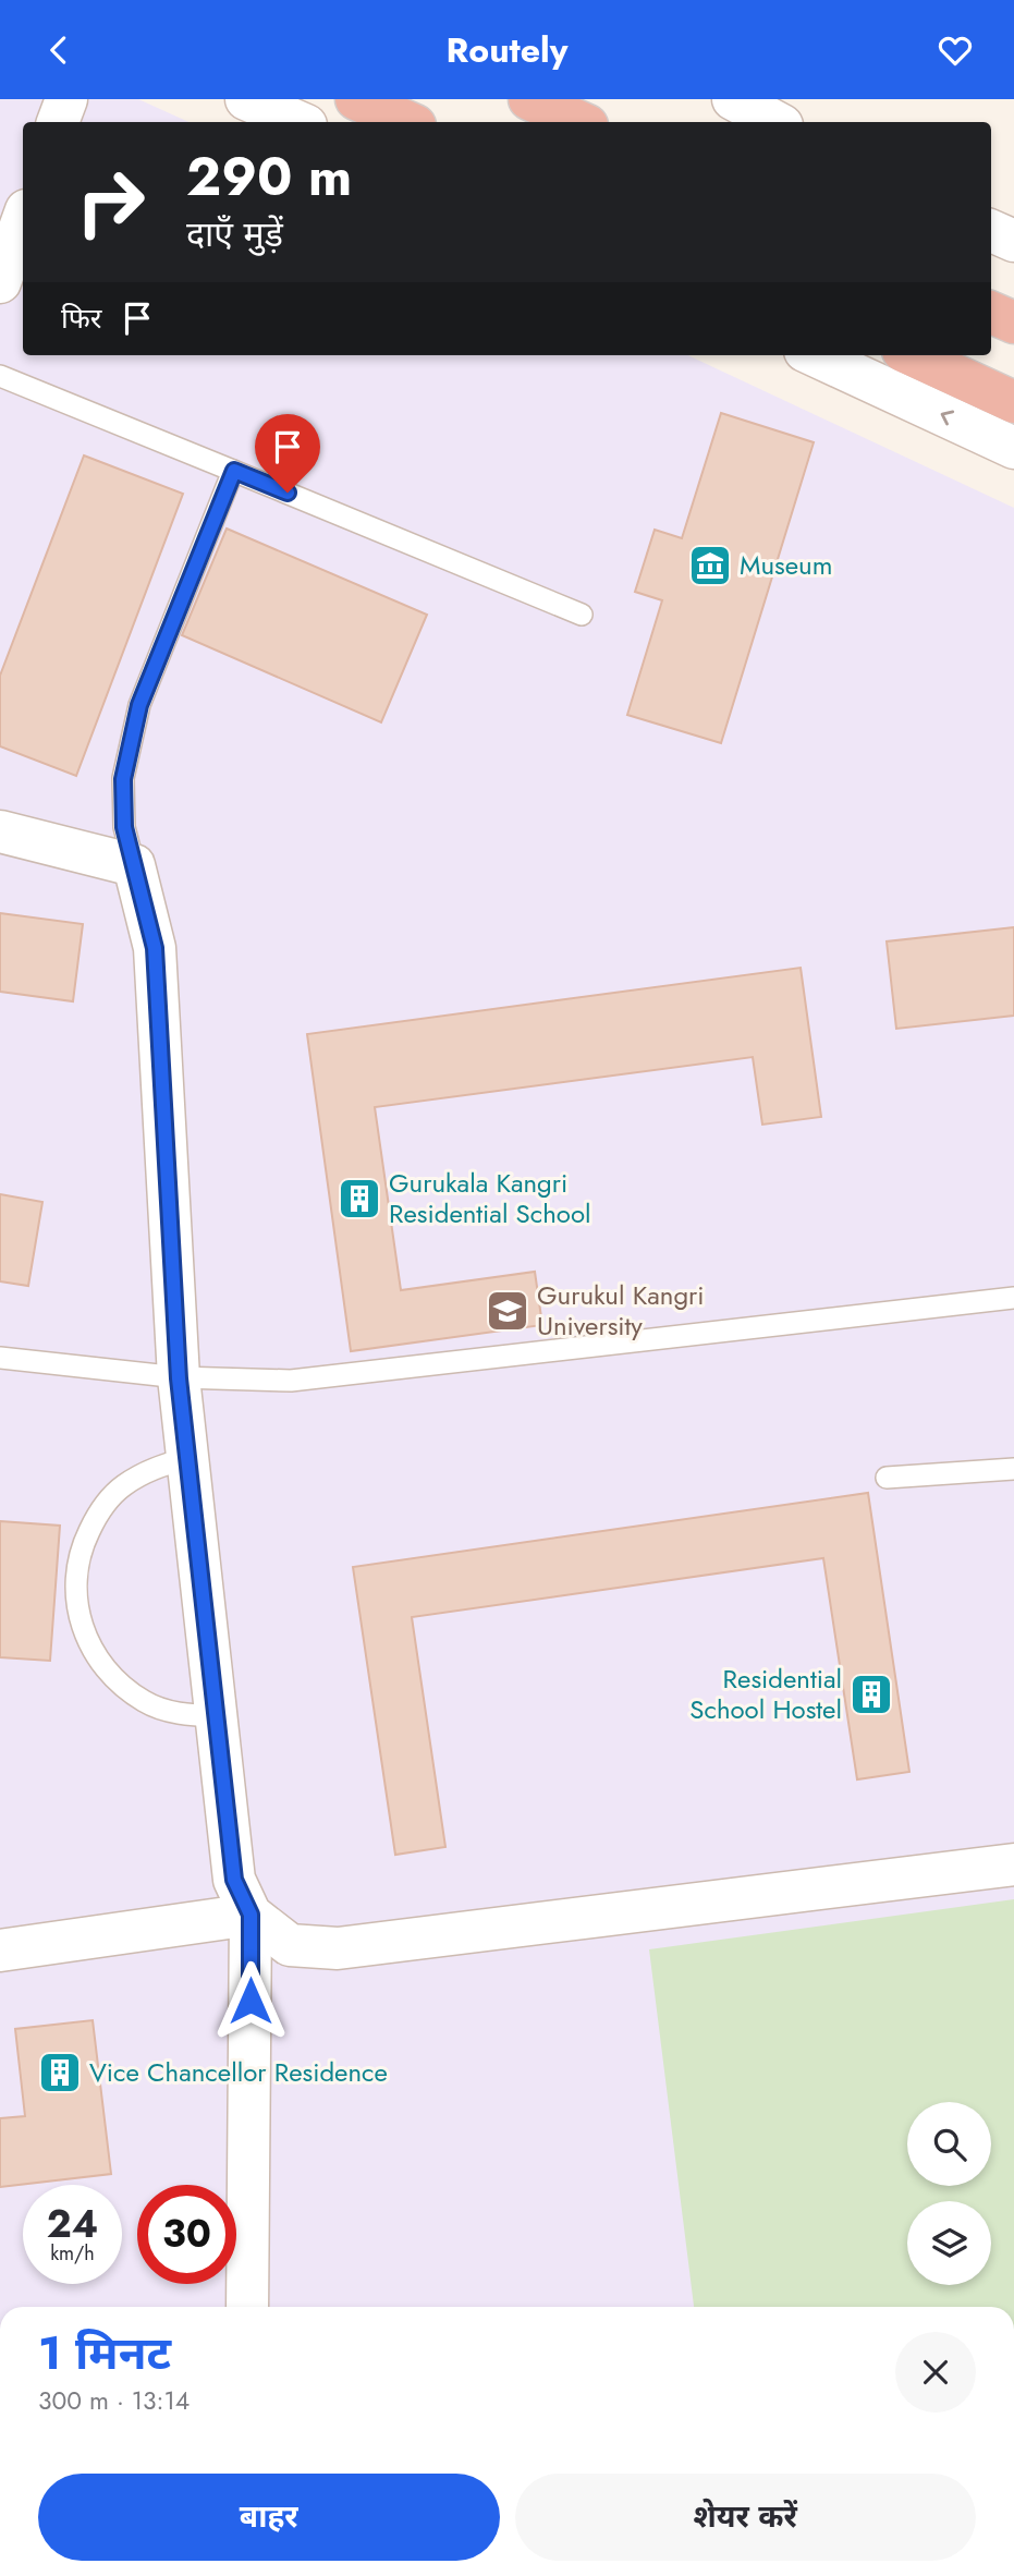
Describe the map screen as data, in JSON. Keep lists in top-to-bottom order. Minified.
{"places":{"museum":["Museum"],"building":["Gurukala Kangri Residential School","Residential School Hostel","Vice Chancellor Residence"],"school or university":["Gurukul Kangri University"]},"page":{"header":"Routely","turn":["290 m","दाएँ मुड़ें"],"then":"फिर","speed":"24 km/h","limit":"30","heading":["1 मिनट","300 m · 13:14"],"buttons":["बाहर","शेयर करें"]}}
